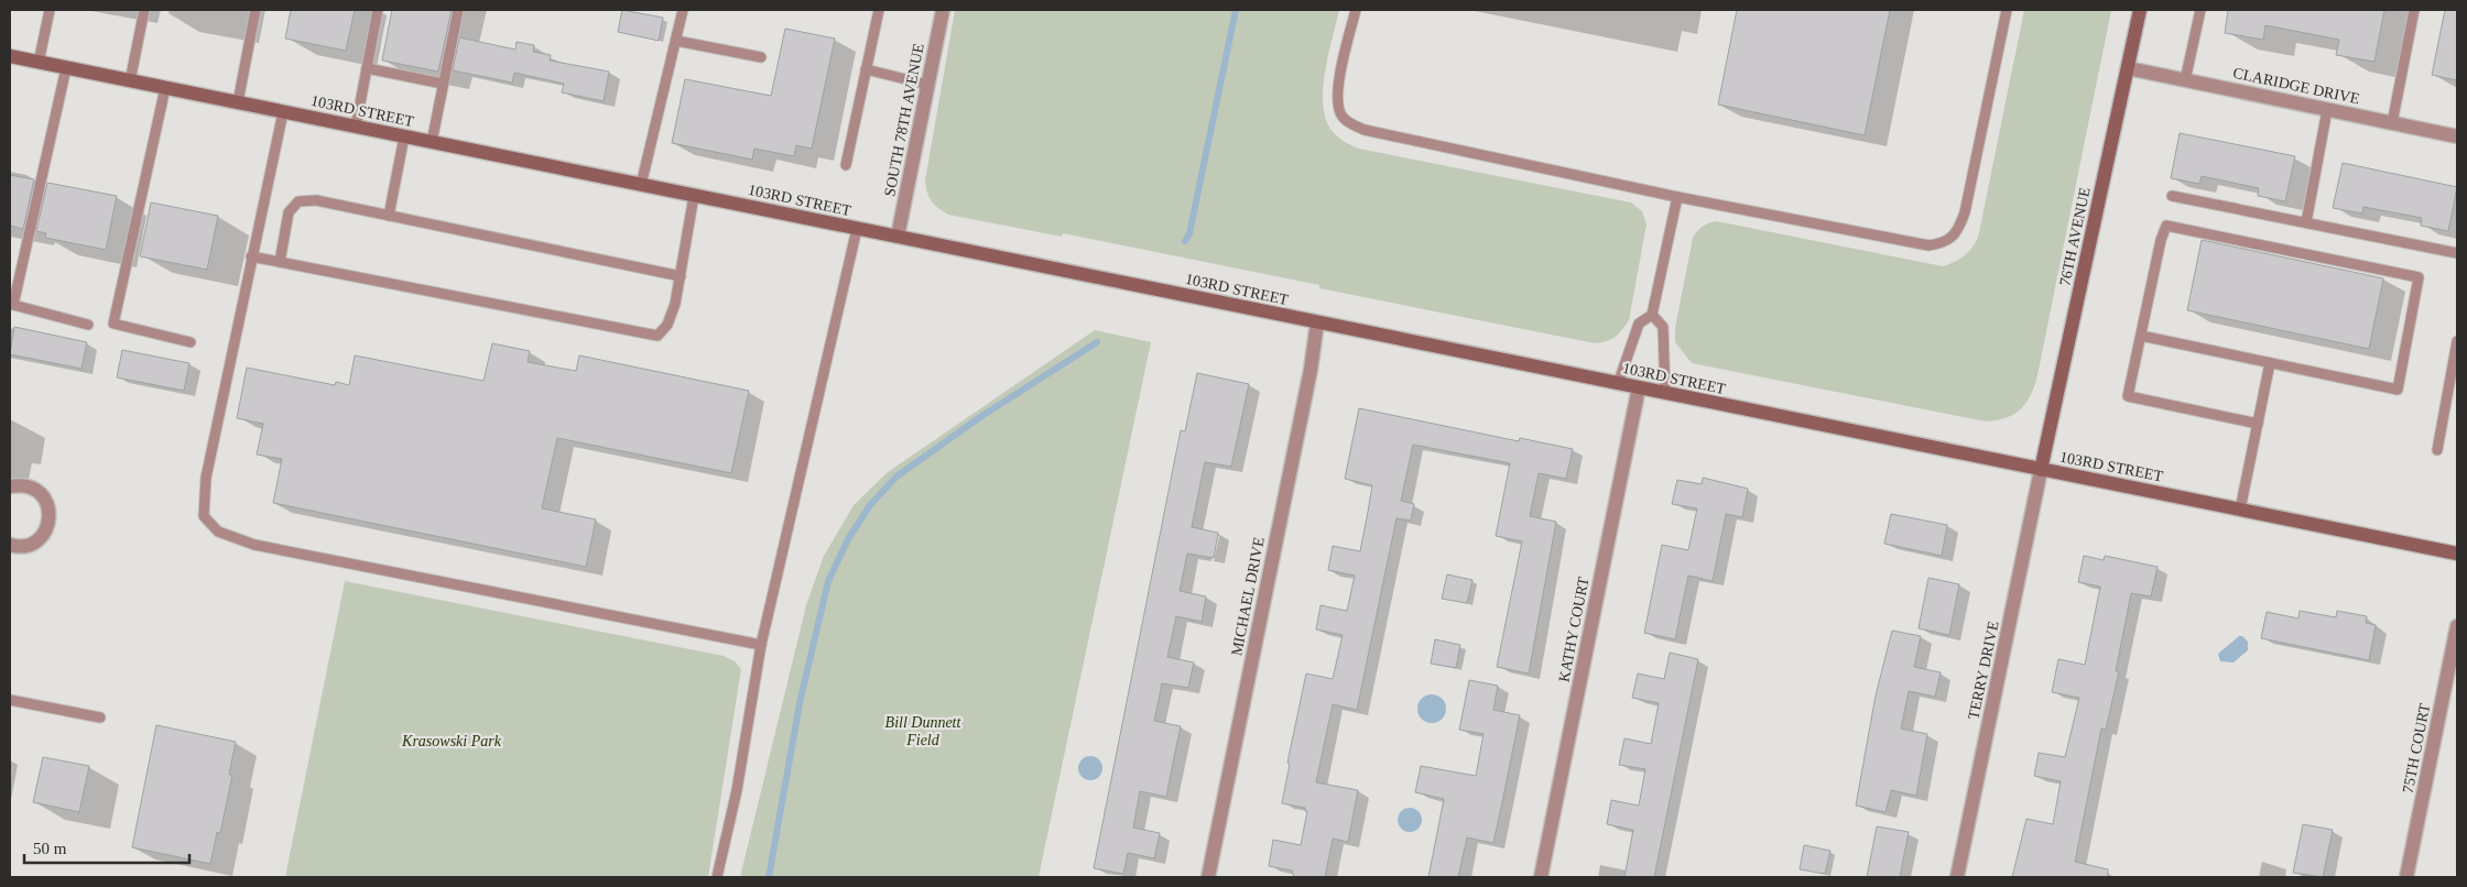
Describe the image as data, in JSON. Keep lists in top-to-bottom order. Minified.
{"streets":{"street":["CLARIDGE DRIVE","103RD STREET","SOUTH 78TH AVENUE","76TH AVENUE","MICHAEL DRIVE","KATHY COURT","TERRY DRIVE","75TH COURT"]},"crossings":[["CLARIDGE DRIVE","76TH AVENUE"],["103RD STREET","SOUTH 78TH AVENUE"],["103RD STREET","76TH AVENUE"],["103RD STREET","MICHAEL DRIVE"],["103RD STREET","KATHY COURT"],["103RD STREET","TERRY DRIVE"],["76TH AVENUE","TERRY DRIVE"]],"parks":["Bill Dunnett Field","Krasowski Park"],"scale_bar":"50 m"}
